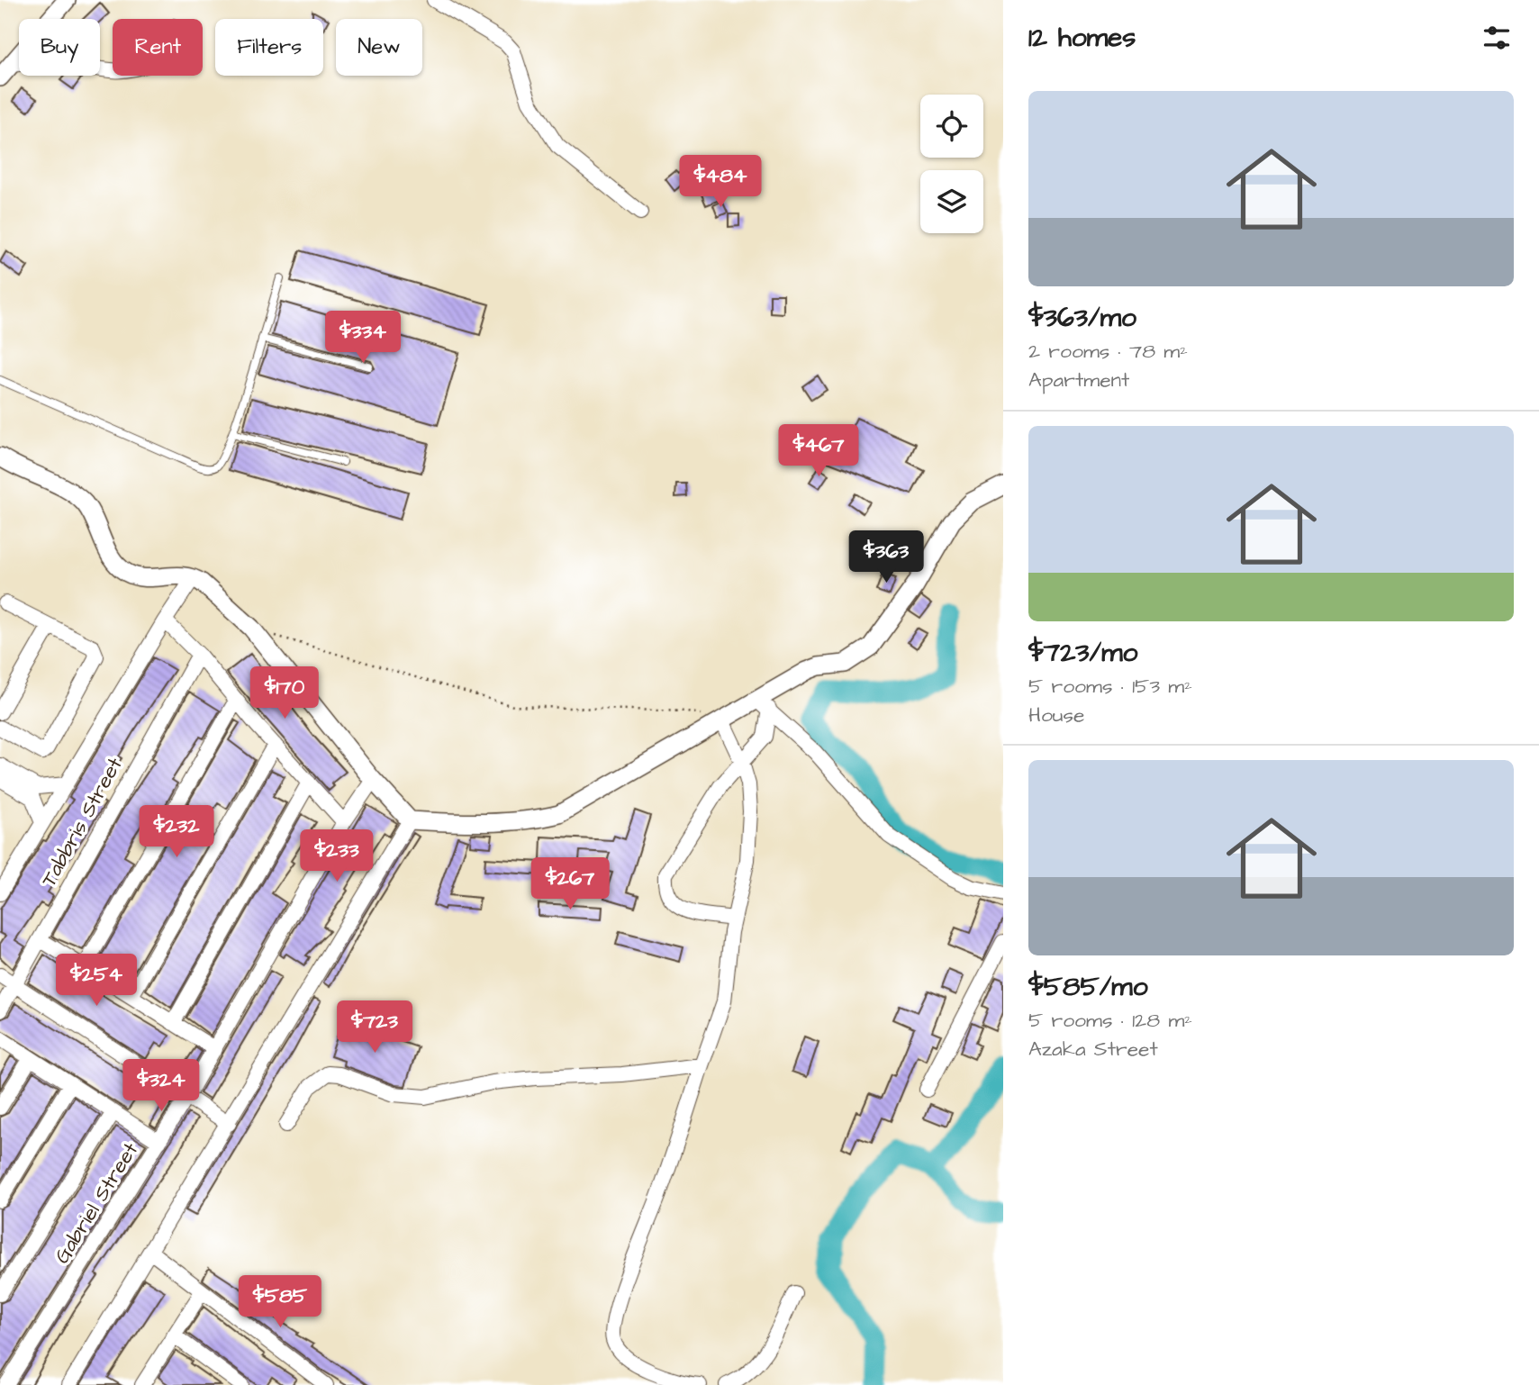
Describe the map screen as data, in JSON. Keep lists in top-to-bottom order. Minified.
{"streets":{"street":["Tabbris Street","Gabriel Street"]},"page":{"heading":"12 homes","chip":["Buy","Rent","Filters","New"],"list":[{"name":"$363/mo","note":"2 rooms · 78 m² · Apartment"},{"name":"$723/mo","note":"5 rooms · 153 m² · House"},{"name":"$585/mo","note":"5 rooms · 128 m² · Azaka Street"}],"price":["$484","$334","$467","$363","$170","$232","$233","$267","$254","$723","$324","$585"]}}
